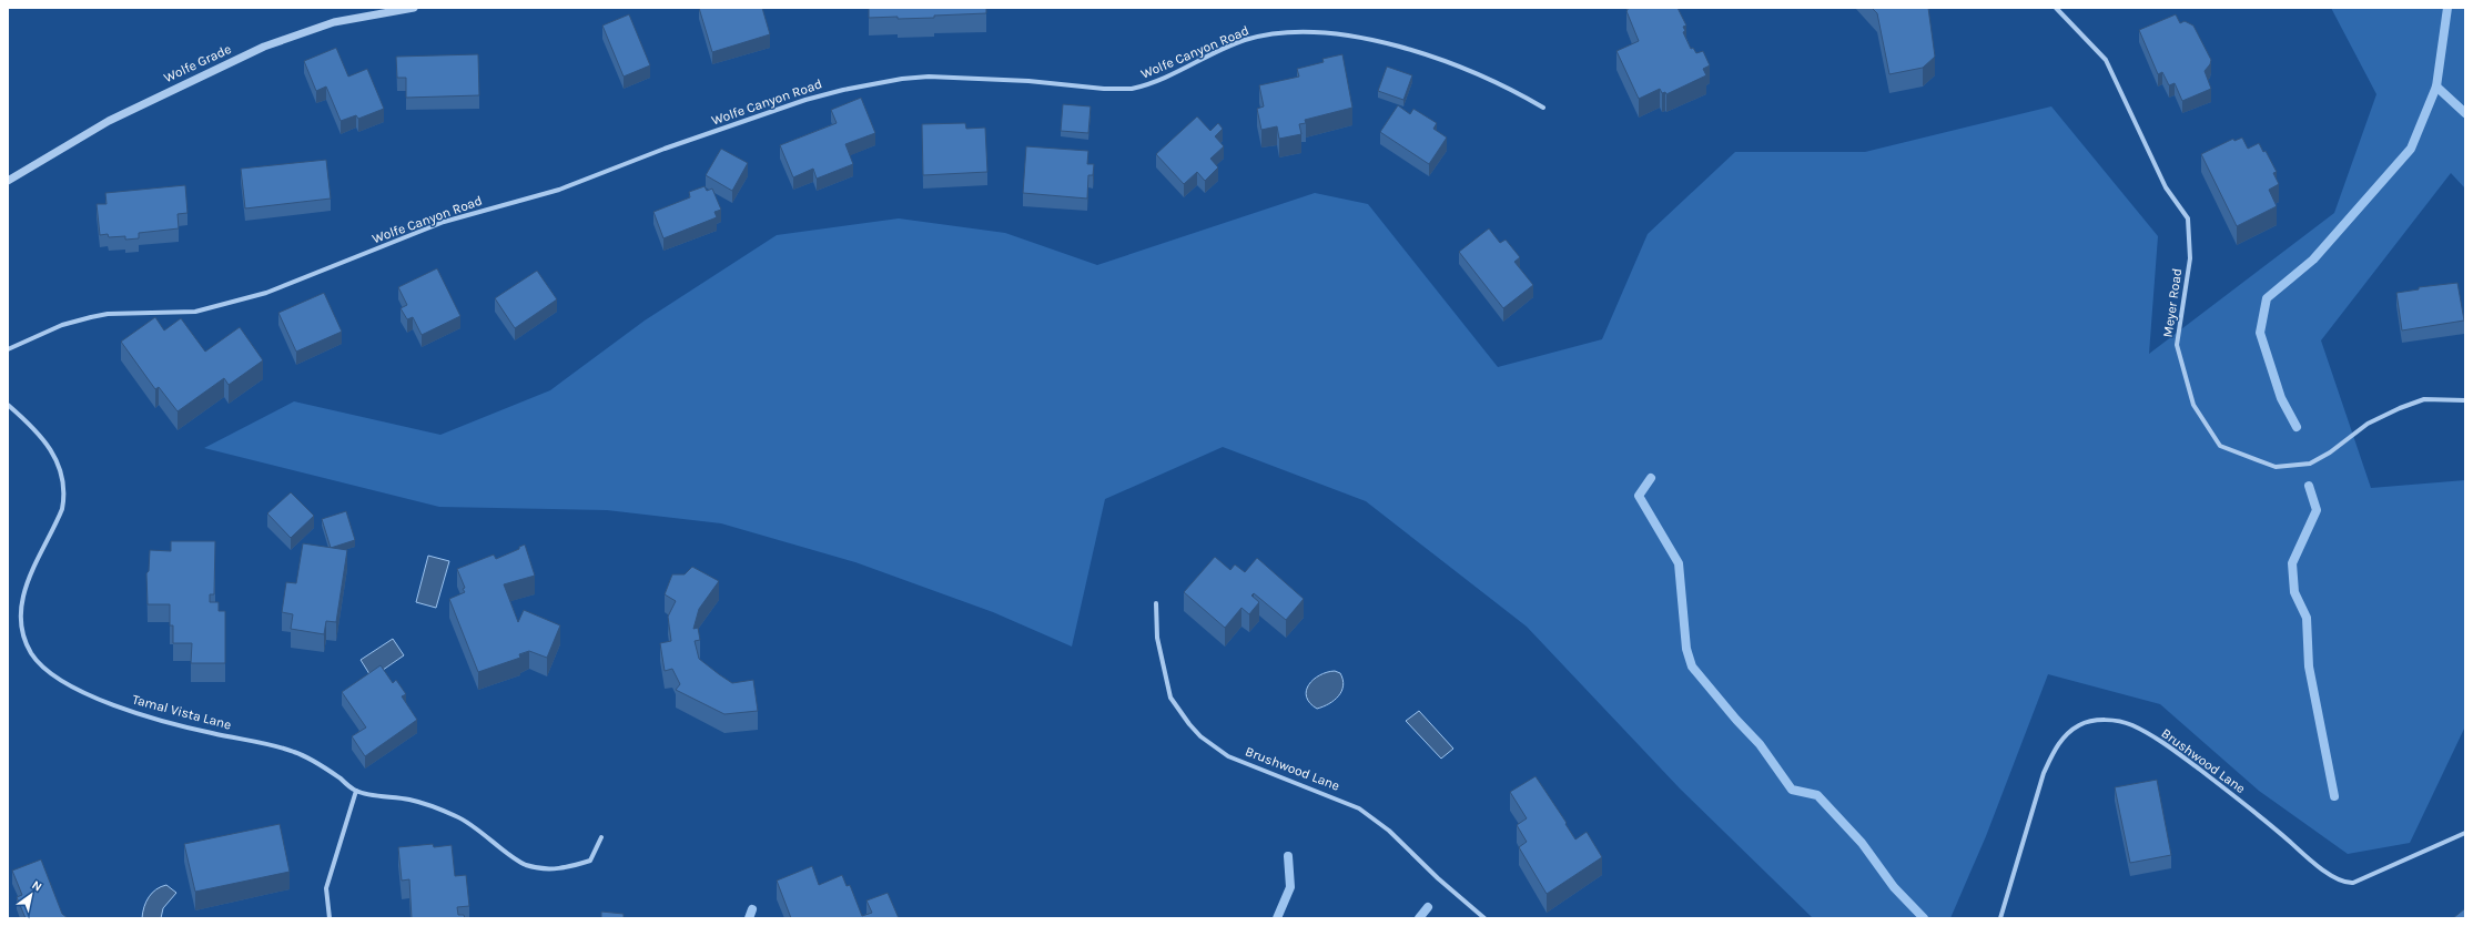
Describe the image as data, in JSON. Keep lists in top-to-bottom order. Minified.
{"streets":{"street":["Wolfe Canyon Road","Wolfe Grade","Meyer Road","Tamal Vista Lane","Brushwood Lane"]},"north":"top right"}
